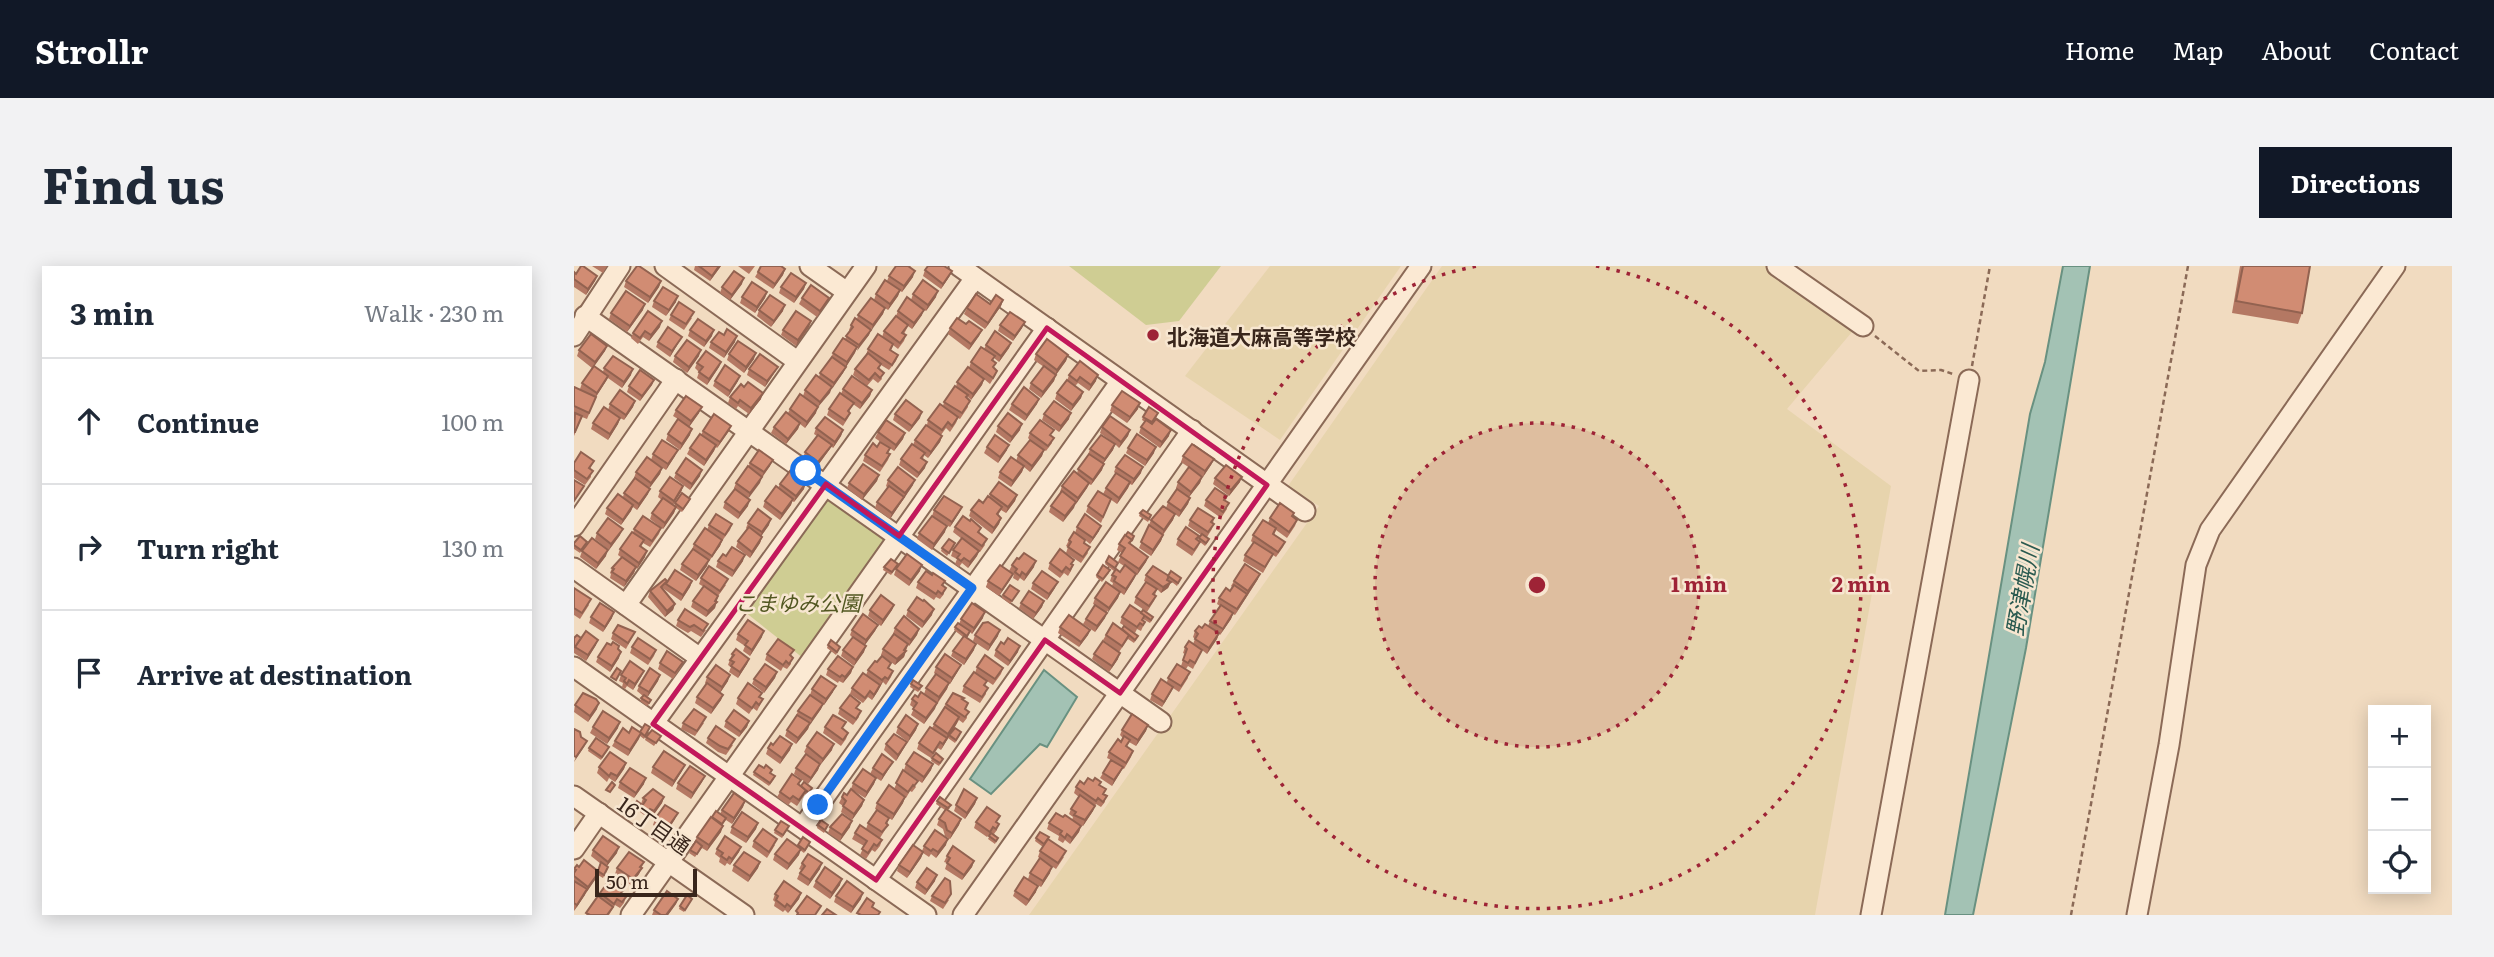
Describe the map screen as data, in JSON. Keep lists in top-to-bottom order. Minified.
{"streets":{"street":["16丁目通"]},"water":["野津幌川"],"parks":["こまゆみ公園"],"places":["北海道大麻高等学校"],"scale_bar":"50 m","page":{"header":"Strollr","nav":["Home","Map","About","Contact"],"title":"Find us","buttons":"Directions","heading":["3 min","Walk · 230 m"],"list":[["Continue","100 m"],["Turn right","130 m"],"Arrive at destination"],"map_buttons":["+","−"],"scale":"50 m"},"rings":["1 min","2 min"]}
